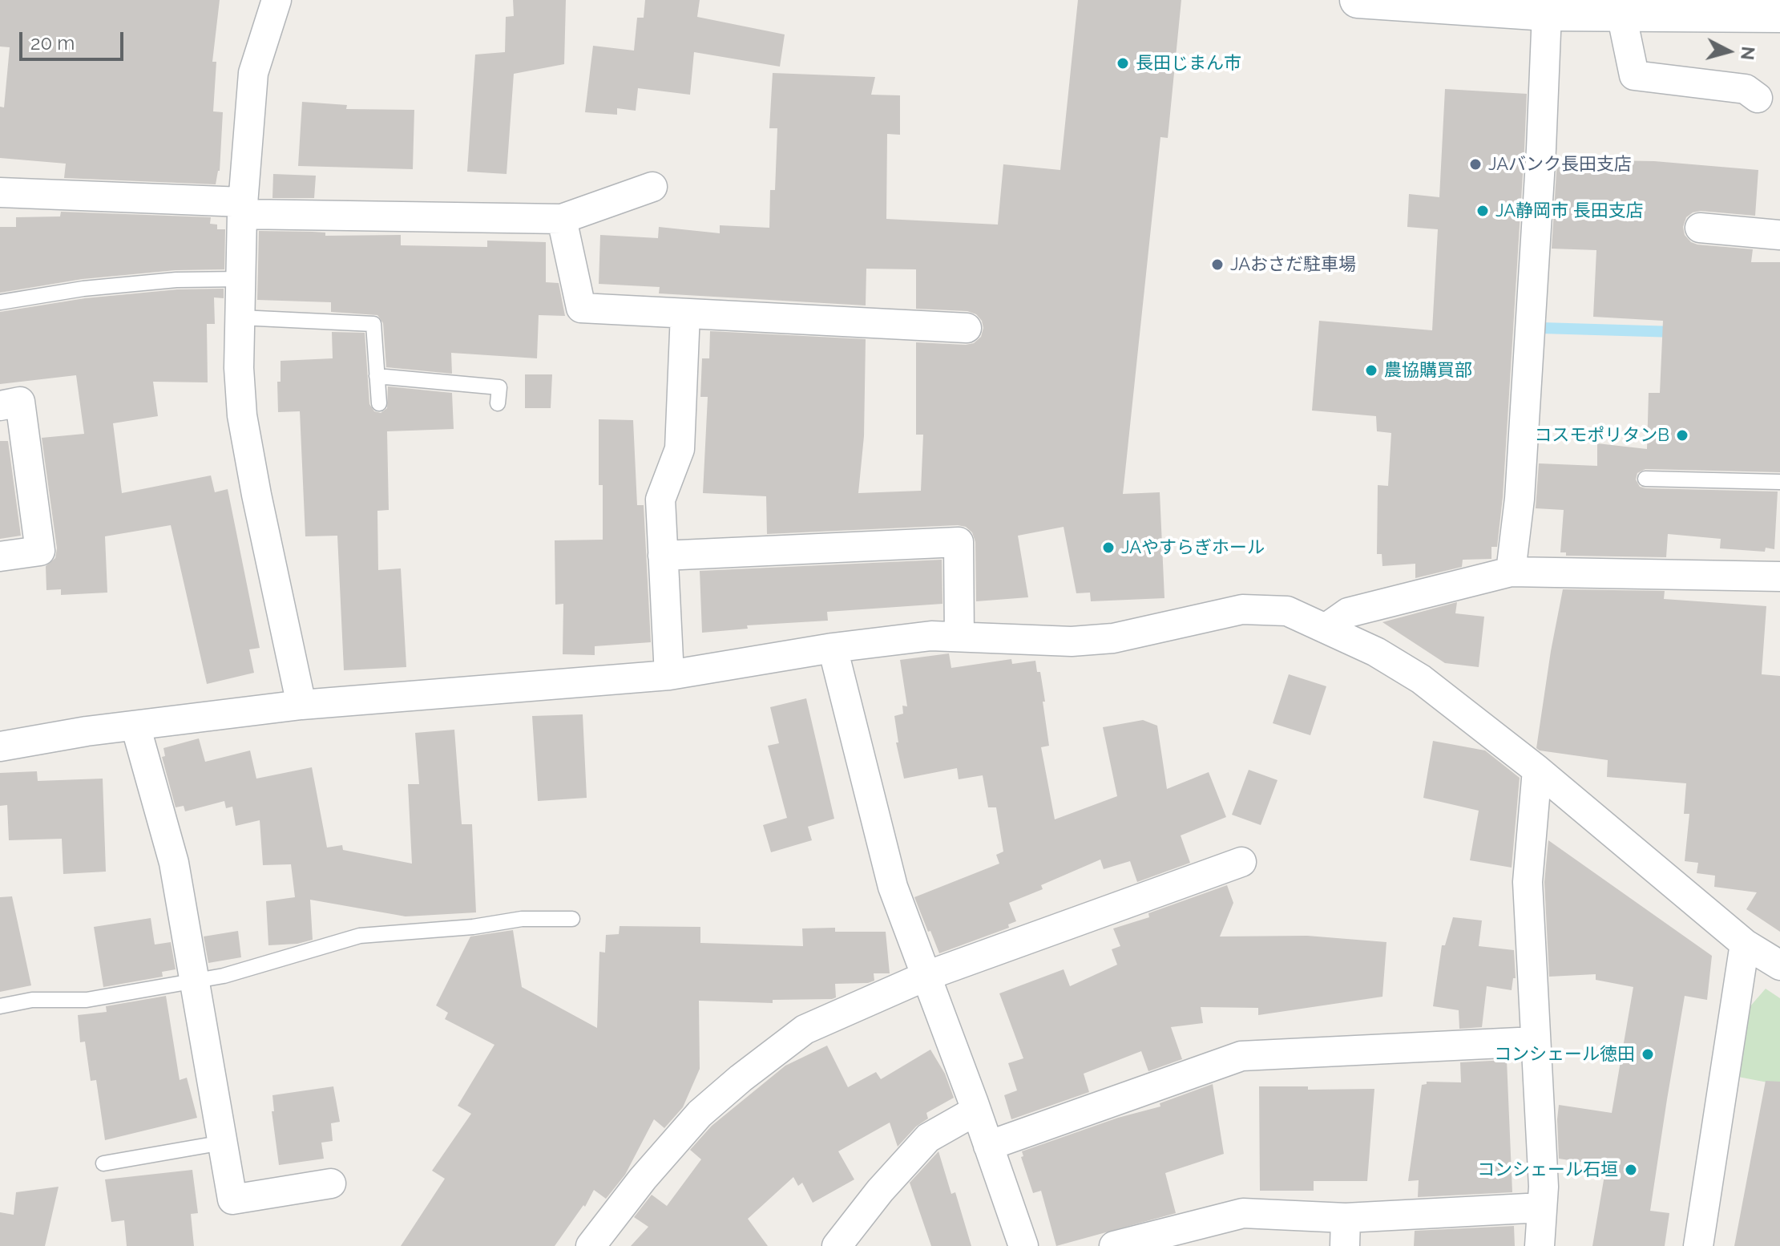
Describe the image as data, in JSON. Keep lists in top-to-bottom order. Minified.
{"places":["長田じまん市","JAバンク長田支店","JA静岡市 長田支店","JAおさだ駐車場","農協購買部","コスモポリタンB","JAやすらぎホール","コンシェール徳田","コンシェール石垣"],"scale_bar":"20 m","north":"right"}
